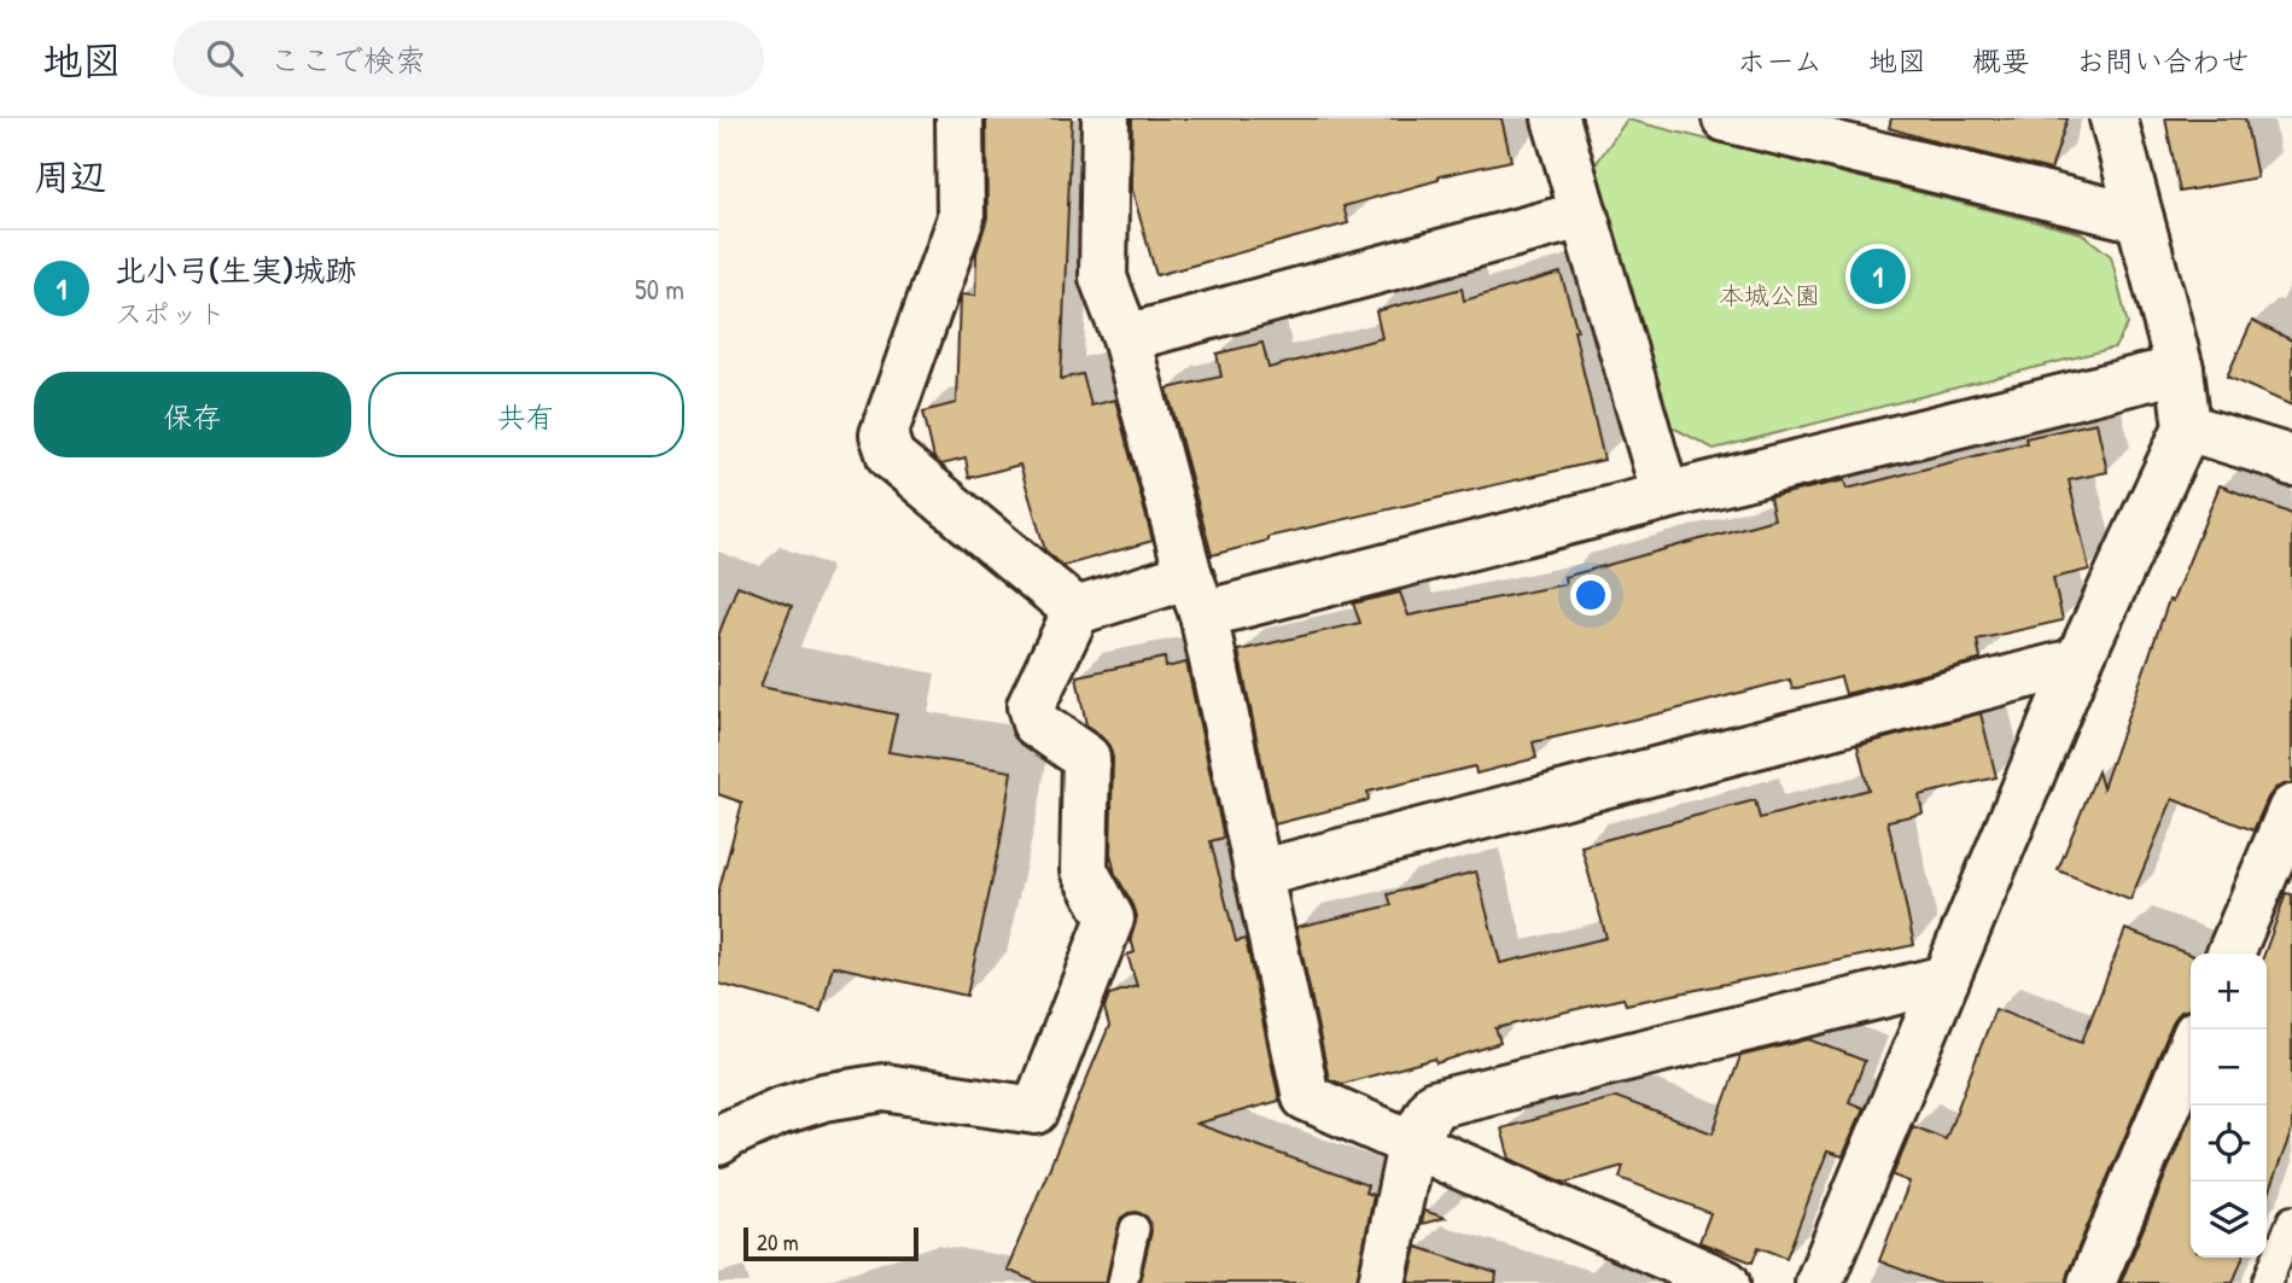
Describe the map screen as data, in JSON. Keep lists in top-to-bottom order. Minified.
{"parks":["本城公園"],"scale_bar":"20 m","page":{"header":"地図","search":"ここで検索","nav":["ホーム","地図","概要","お問い合わせ"],"heading":"周辺","list":[{"mark":"1","name":"北小弓(生実)城跡","note":"スポット","value":"50 m"}],"pins":"1","buttons":["保存","共有"],"map_buttons":["+","−"],"scale":"20 m"}}
